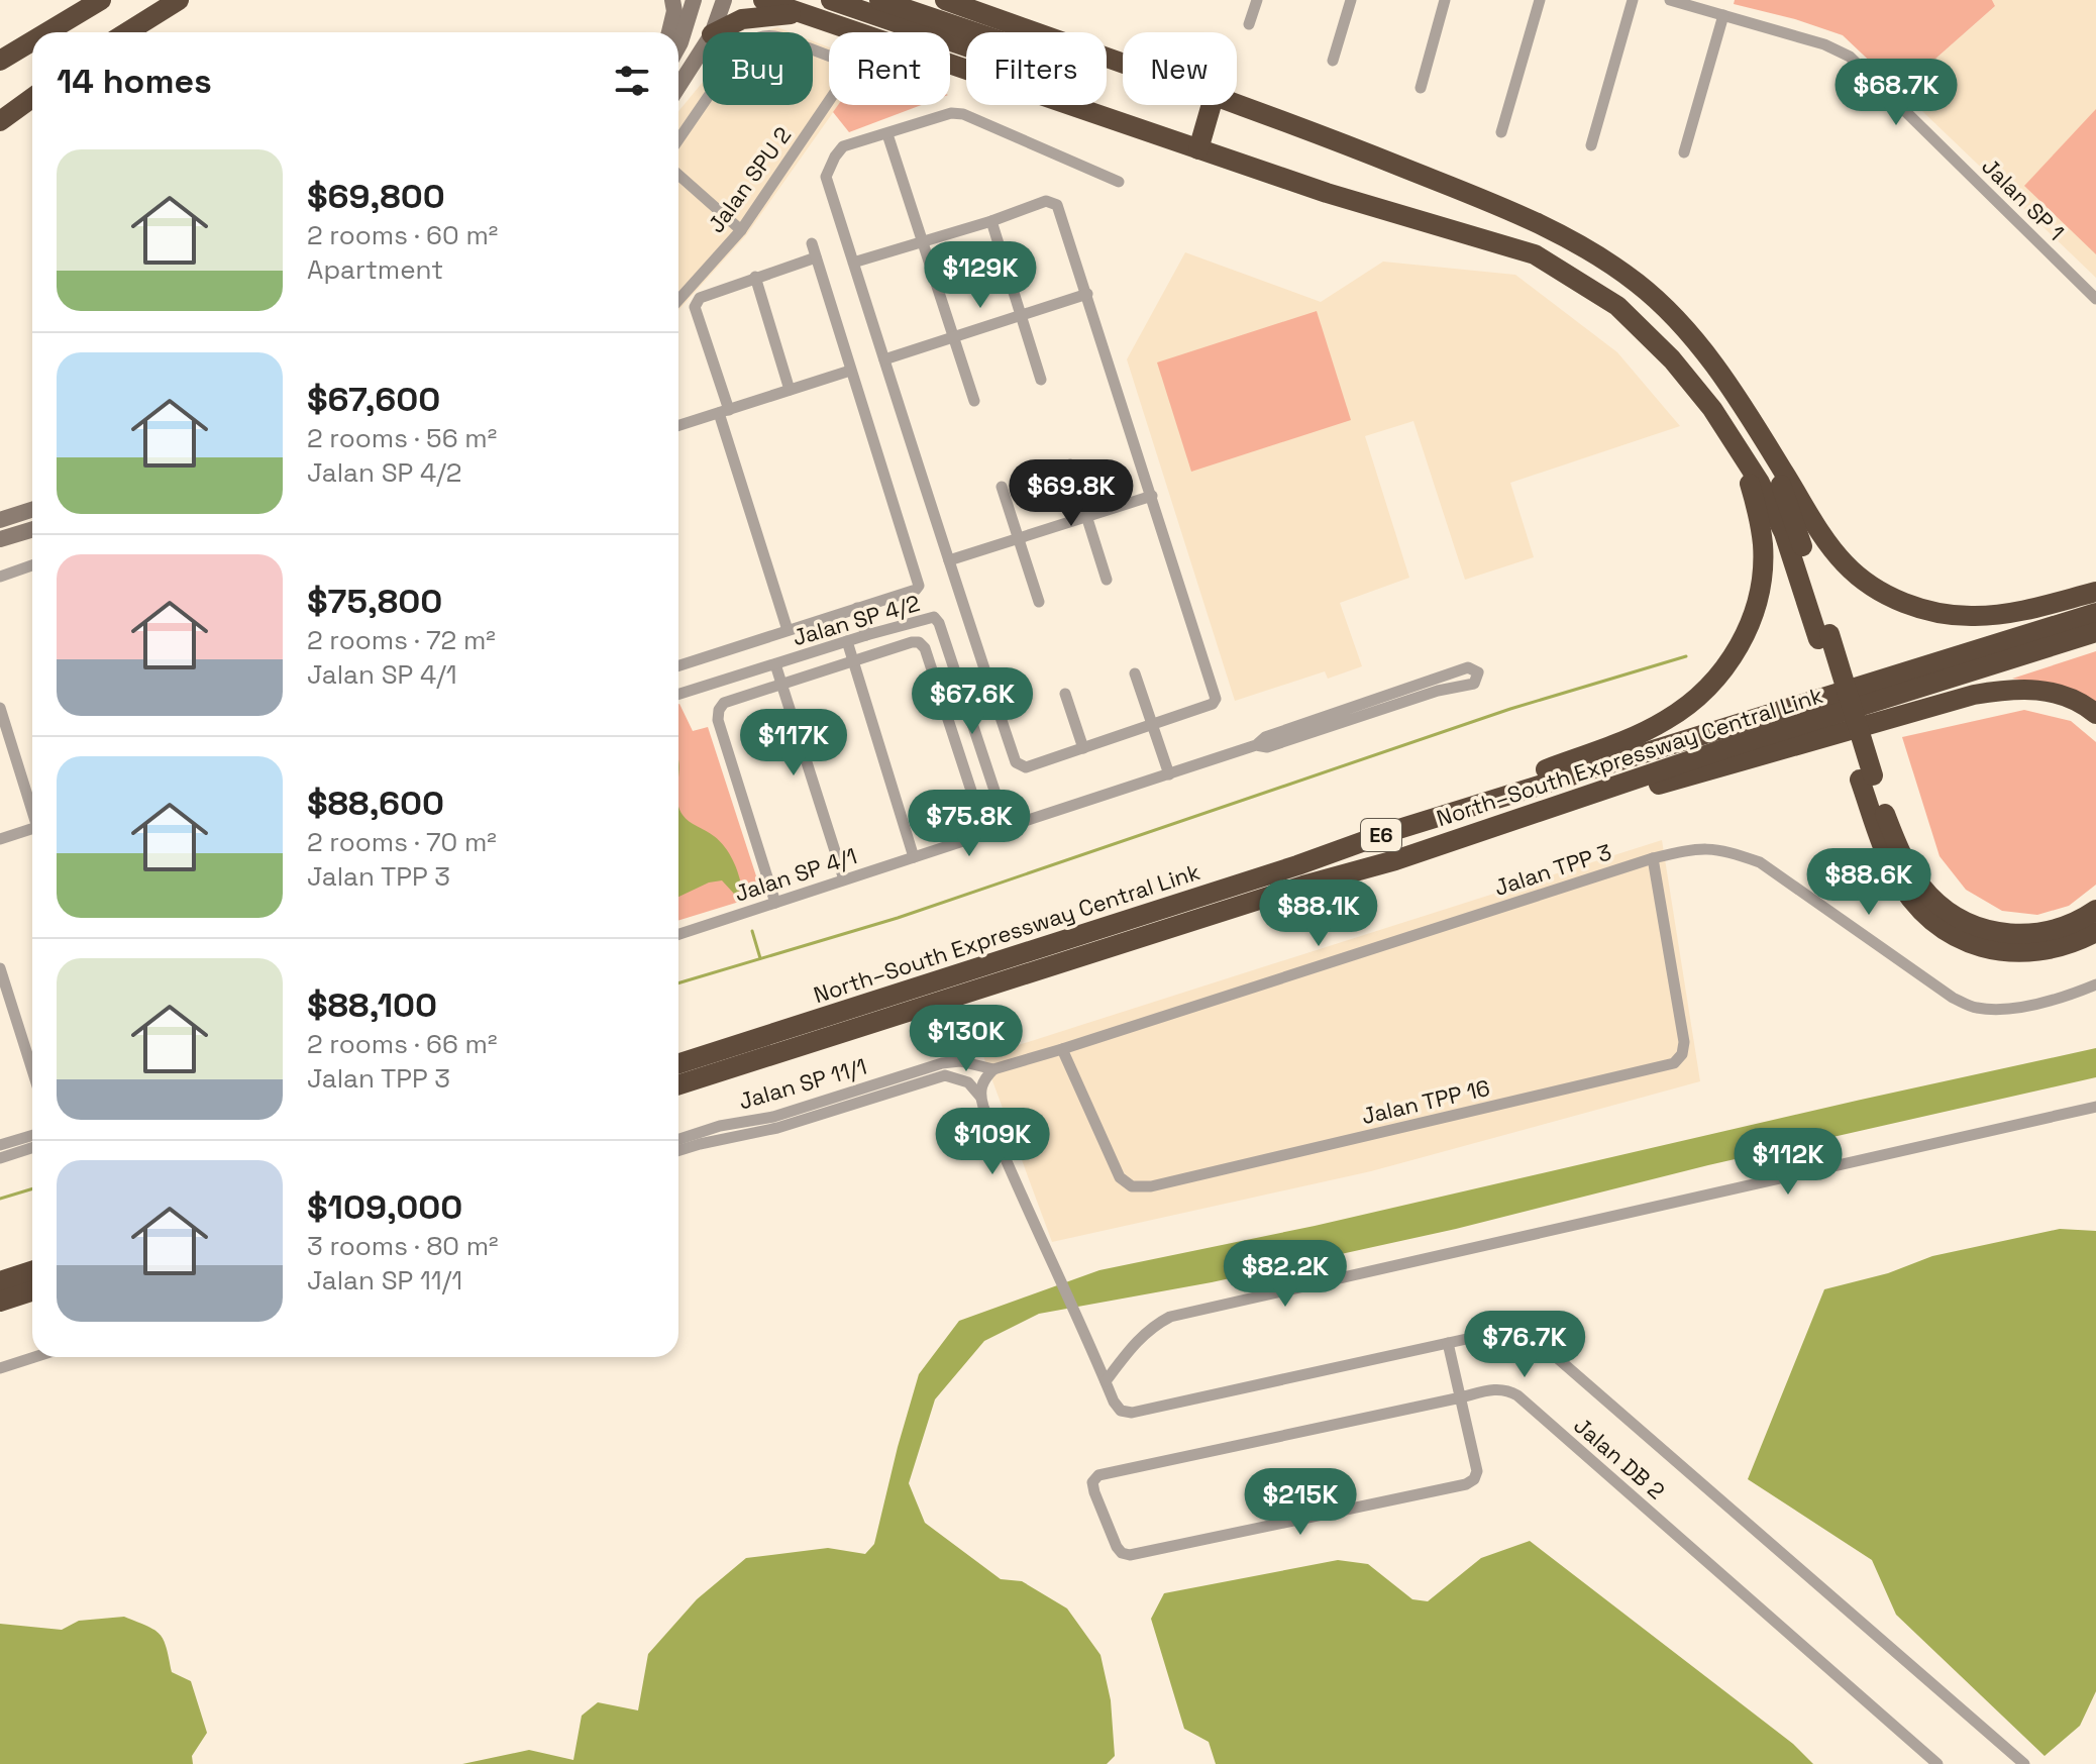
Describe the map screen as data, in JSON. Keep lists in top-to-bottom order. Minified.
{"streets":{"highway":["North–South Expressway Central Link","E6"],"street":["Jalan SPU 2","Jalan SP 1","Jalan SP 4/2","Jalan TPP 3","Jalan SP 4/1","Jalan SP 11/1","Jalan TPP 16","Jalan DB 2"]},"crossings":[["Jalan SP 4/2","Jalan SP 4/1"],["Jalan TPP 3","Jalan SP 11/1"],["Jalan TPP 3","Jalan TPP 16"]],"page":{"chip":["Buy","Rent","Filters","New"],"heading":"14 homes","price":["$68.7K","$129K","$69.8K","$67.6K","$117K","$75.8K","$88.6K","$88.1K","$130K","$109K","$112K","$82.2K","$76.7K","$215K"],"list":[{"name":"$69,800","note":"2 rooms · 60 m² · Apartment"},{"name":"$67,600","note":"2 rooms · 56 m² · Jalan SP 4/2"},{"name":"$75,800","note":"2 rooms · 72 m² · Jalan SP 4/1"},{"name":"$88,600","note":"2 rooms · 70 m² · Jalan TPP 3"},{"name":"$88,100","note":"2 rooms · 66 m² · Jalan TPP 3"},{"name":"$109,000","note":"3 rooms · 80 m² · Jalan SP 11/1"}]}}
